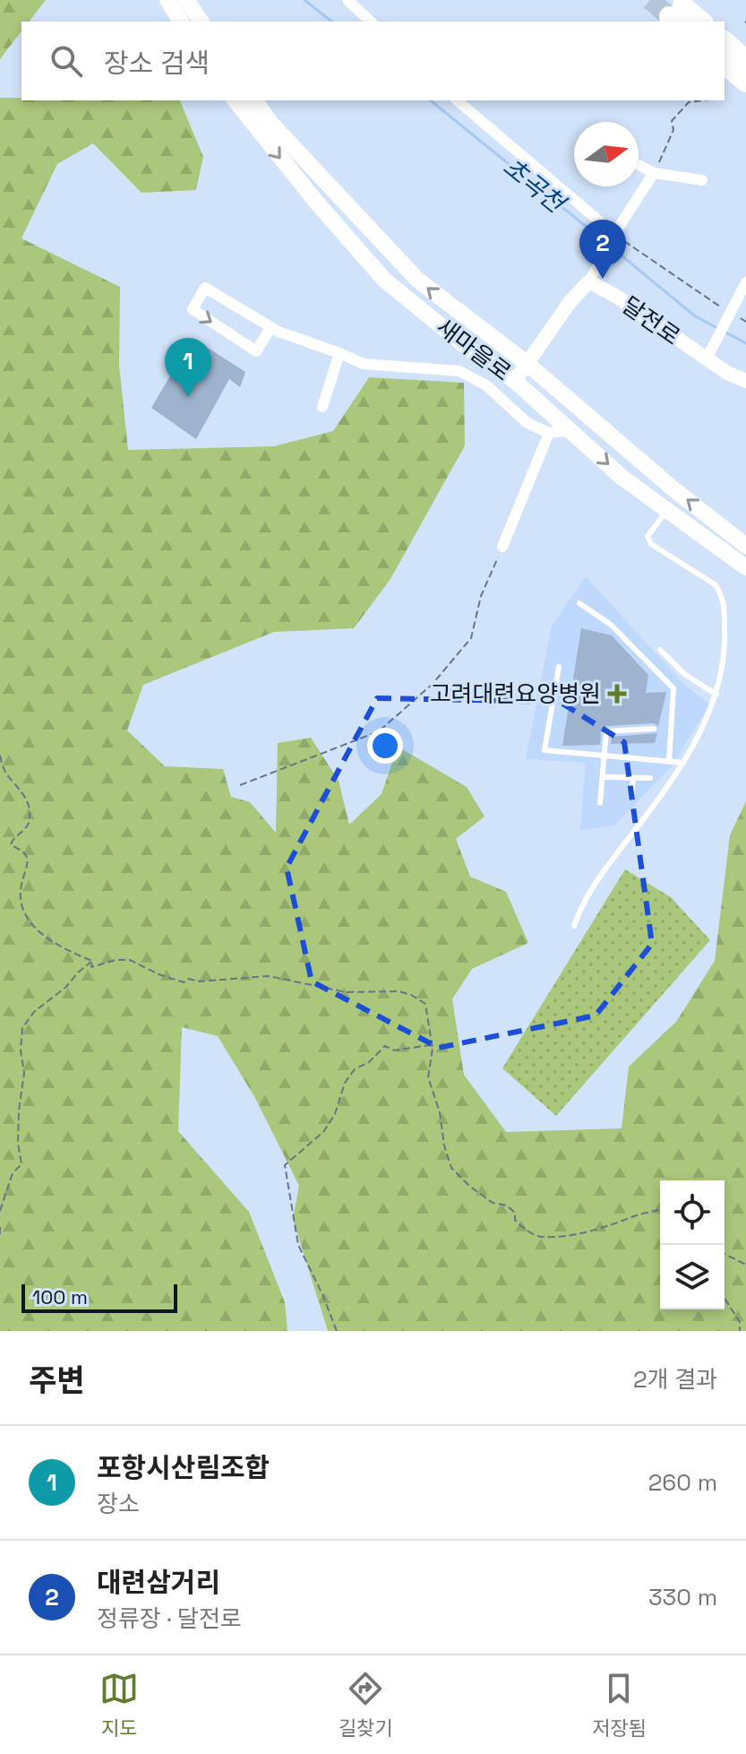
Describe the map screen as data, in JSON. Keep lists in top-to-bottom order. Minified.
{"streets":{"main road":["새마을로"],"street":["달전로"]},"water":["초곡천"],"places":{"health":["고려대련요양병원"]},"scale_bar":"100 m","north":"right","page":{"search":"장소 검색","pins":["2","1"],"scale":"100 m","heading":["주변","2개 결과"],"list":[{"mark":"1","name":"포항시산림조합","note":"장소","value":"260 m"},{"mark":"2","name":"대련삼거리","note":"정류장 · 달전로","value":"330 m"}],"nav":["지도","길찾기","저장됨"]}}
